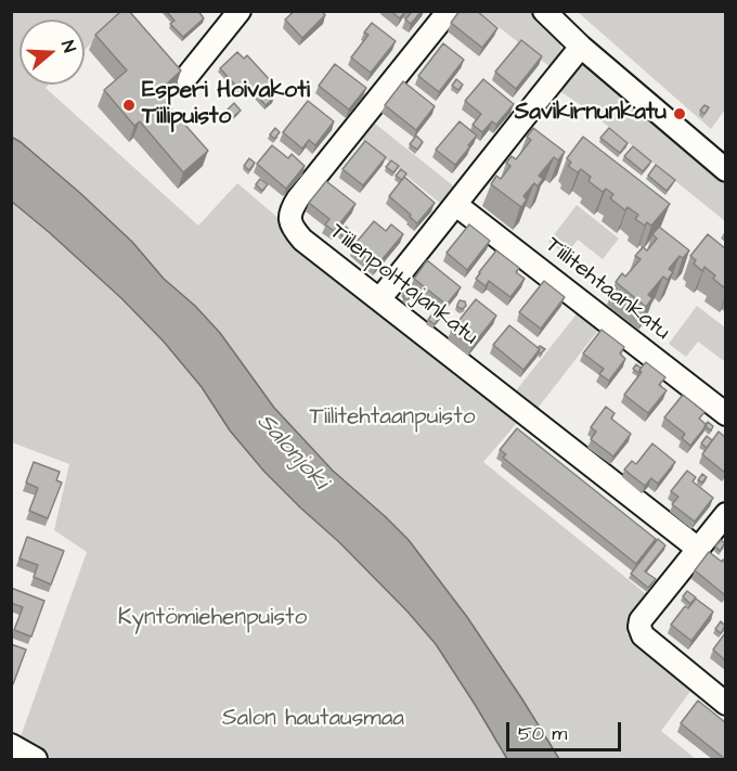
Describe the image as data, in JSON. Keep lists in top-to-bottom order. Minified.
{"streets":{"street":["Tiilenpolttajankatu","Tiilitehtaankatu"]},"water":["Salonjoki"],"parks":["Tiilitehtaanpuisto","Kyntömiehenpuisto","Salon hautausmaa"],"places":["Esperi Hoivakoti Tiilipuisto","Savikirnunkatu"],"scale_bar":"50 m","north":"right"}
